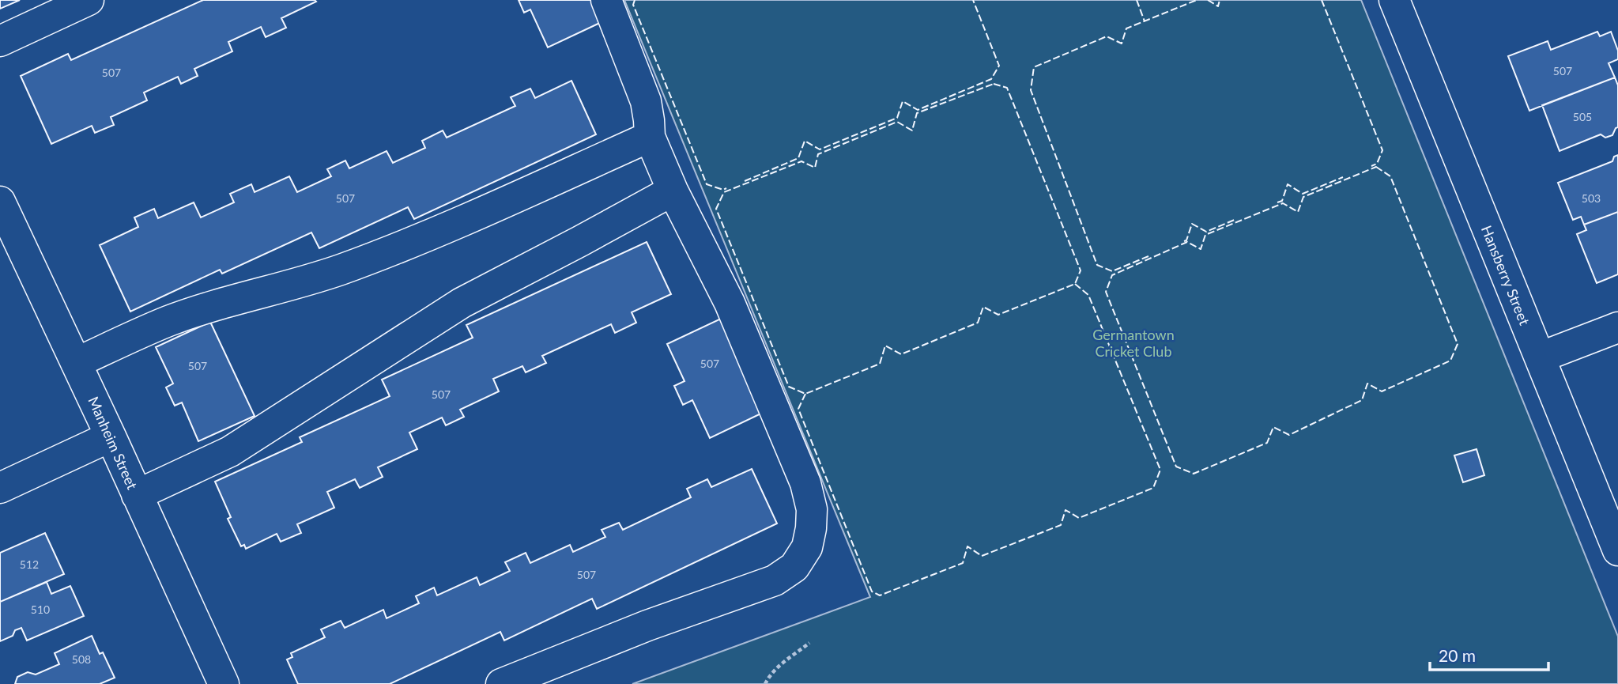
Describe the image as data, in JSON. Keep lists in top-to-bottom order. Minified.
{"streets":{"street":["Hansberry Street","Manheim Street"]},"parks":["Germantown Cricket Club"],"house_numbers":["507","507","505","507","503","507","507","507","512","507","510","508"],"scale_bar":"20 m"}
